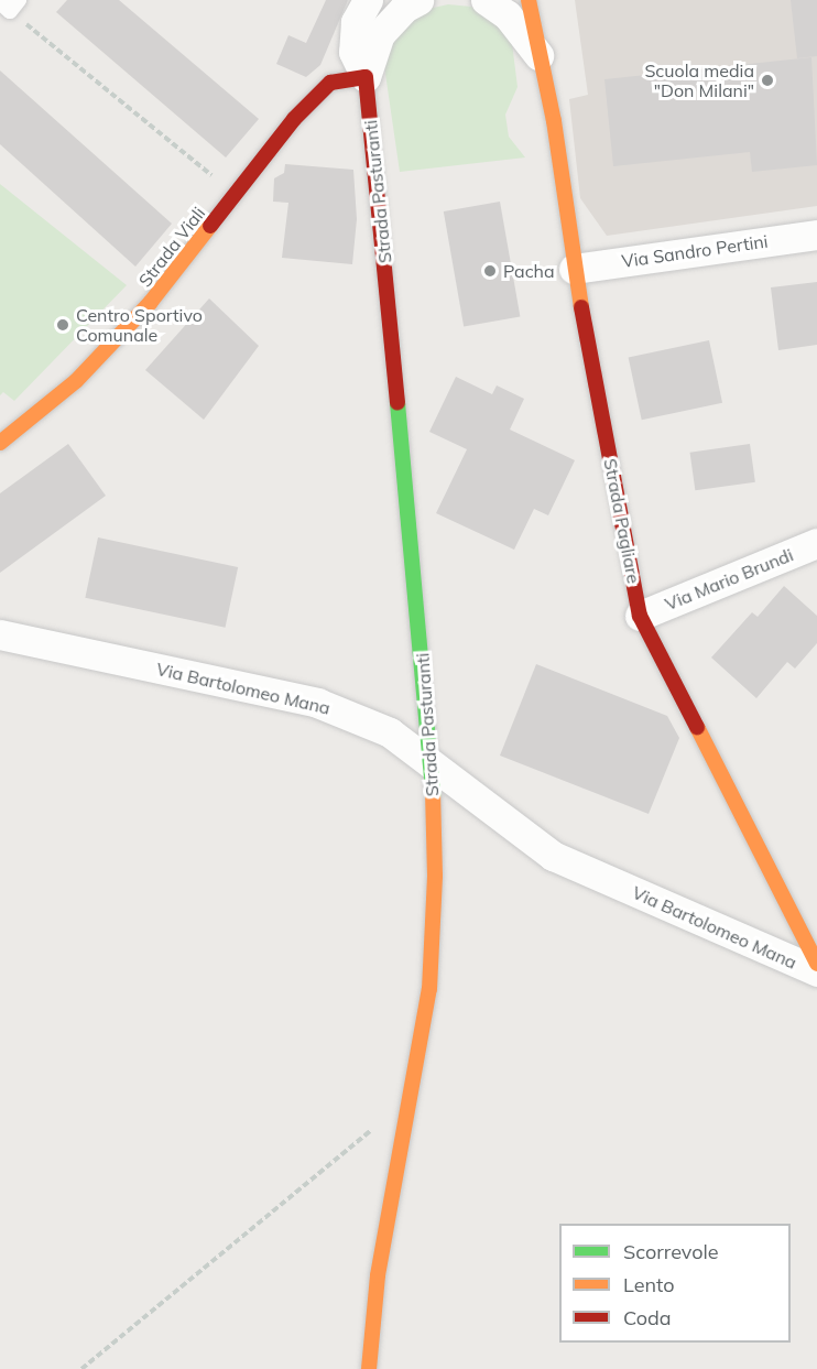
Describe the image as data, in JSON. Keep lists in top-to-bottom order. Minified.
{"streets":{"street":["Strada Pasturanti","Strada Viali","Via Sandro Pertini","Strada Pagliare","Via Mario Brundi","Via Bartolomeo Mana"]},"crossings":[["Strada Pasturanti","Strada Viali"],["Strada Pasturanti","Via Bartolomeo Mana"],["Via Sandro Pertini","Strada Pagliare"],["Strada Pagliare","Via Mario Brundi"]],"places":["Scuola media \"Don Milani\"","Pacha","Centro Sportivo Comunale"],"legend":["Scorrevole","Lento","Coda"]}
